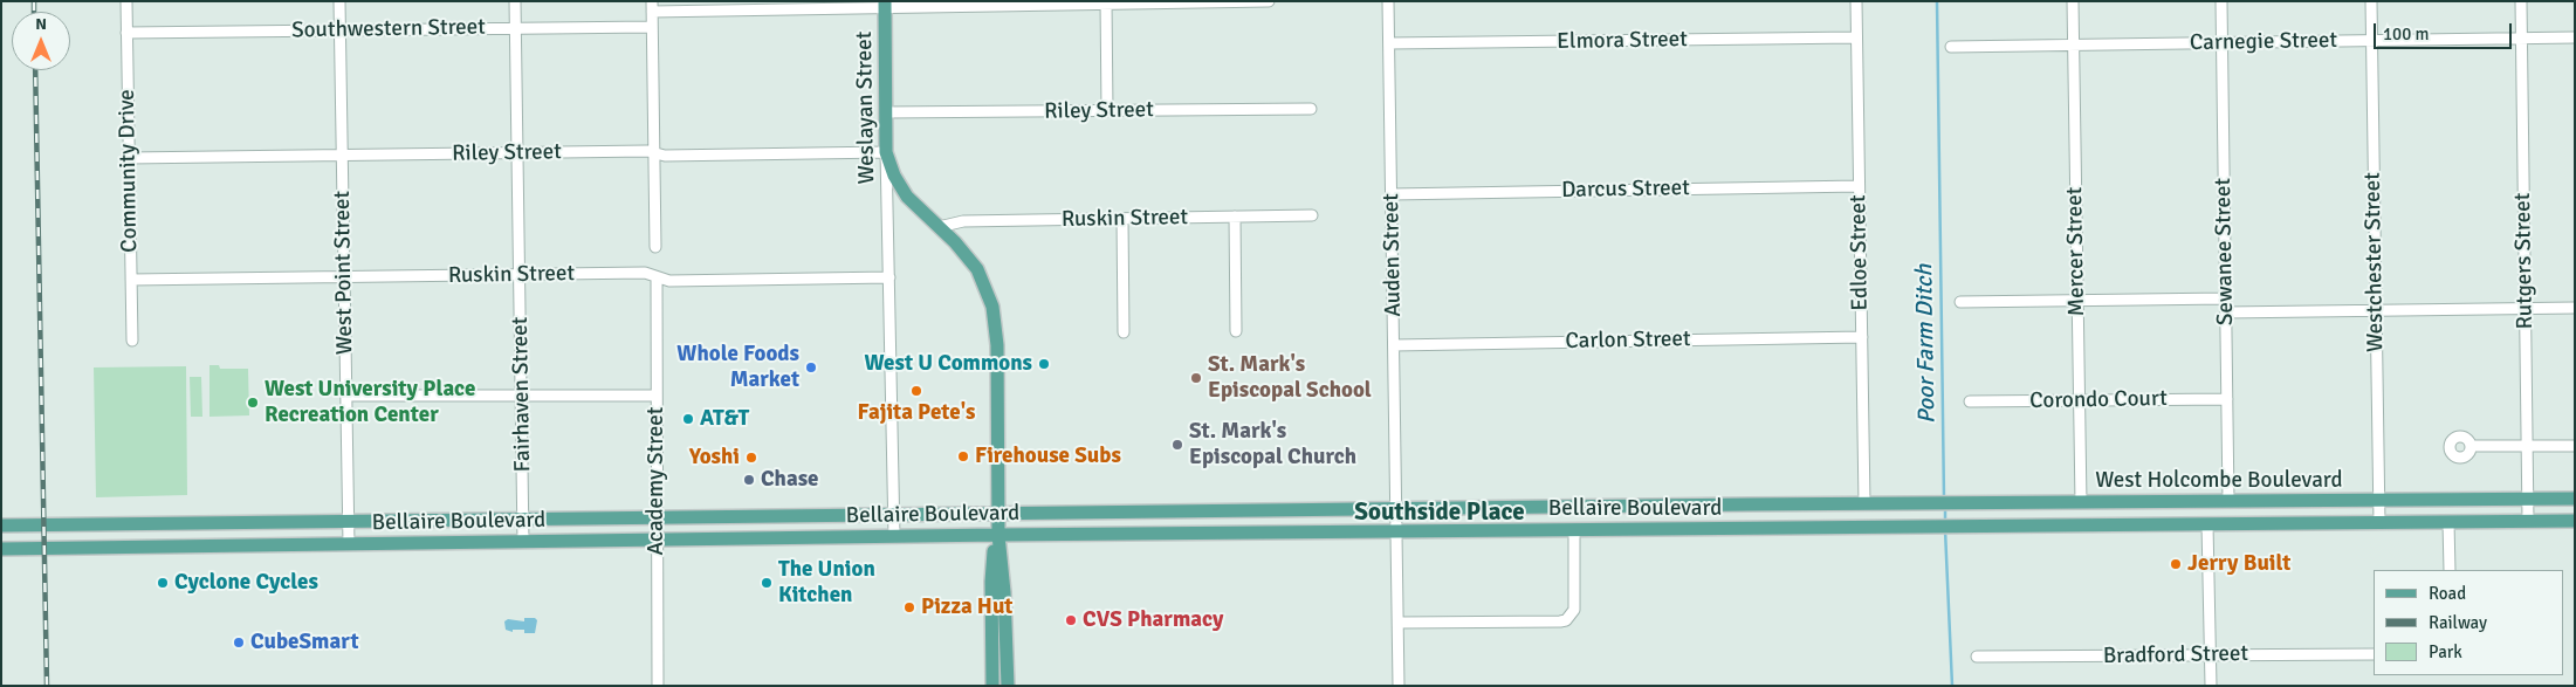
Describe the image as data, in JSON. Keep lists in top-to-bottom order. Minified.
{"streets":{"main road":["Weslayan Street","West Holcombe Boulevard","Bellaire Boulevard"],"street":["Southwestern Street","Elmora Street","Carnegie Street","Riley Street","Community Drive","Darcus Street","Ruskin Street","Mercer Street","Sewanee Street","Edloe Street","Auden Street","Rutgers Street","Westchester Street","West Point Street","Carlon Street","Fairhaven Street","Corondo Court","Academy Street","Bradford Street"]},"crossings":[["Southwestern Street","Community Drive"],["Southwestern Street","West Point Street"],["Southwestern Street","Fairhaven Street"],["Elmora Street","Edloe Street"],["Elmora Street","Auden Street"],["Carnegie Street","Mercer Street"],["Carnegie Street","Sewanee Street"],["Carnegie Street","Rutgers Street"],["Carnegie Street","Westchester Street"],["Weslayan Street","Riley Street"],["Weslayan Street","Ruskin Street"],["Weslayan Street","Bellaire Boulevard"],["Riley Street","Community Drive"],["Riley Street","West Point Street"],["Riley Street","Fairhaven Street"],["Community Drive","Ruskin Street"],["Darcus Street","Edloe Street"],["Darcus Street","Auden Street"],["Ruskin Street","West Point Street"],["Ruskin Street","Fairhaven Street"],["Ruskin Street","Academy Street"],["Mercer Street","Corondo Court"],["Mercer Street","West Holcombe Boulevard"],["Sewanee Street","Corondo Court"],["Sewanee Street","West Holcombe Boulevard"],["Edloe Street","Carlon Street"],["Edloe Street","West Holcombe Boulevard"],["Edloe Street","Bellaire Boulevard"],["Auden Street","Carlon Street"],["Auden Street","Bellaire Boulevard"],["Rutgers Street","West Holcombe Boulevard"],["Westchester Street","West Holcombe Boulevard"],["West Point Street","Bellaire Boulevard"],["Fairhaven Street","Bellaire Boulevard"],["Academy Street","Bellaire Boulevard"],["West Holcombe Boulevard","Bellaire Boulevard"]],"districts":["Southside Place"],"water":["Poor Farm Ditch"],"places":["West U Commons","Whole Foods Market","St. Mark's Episcopal School","Fajita Pete's","West University Place Recreation Center","AT&T","St. Mark's Episcopal Church","Firehouse Subs","Yoshi","Chase","Jerry Built","Cyclone Cycles","The Union Kitchen","Pizza Hut","CVS Pharmacy","CubeSmart"],"legend":["Road","Railway","Park"],"scale_bar":"100 m","north":"top"}
